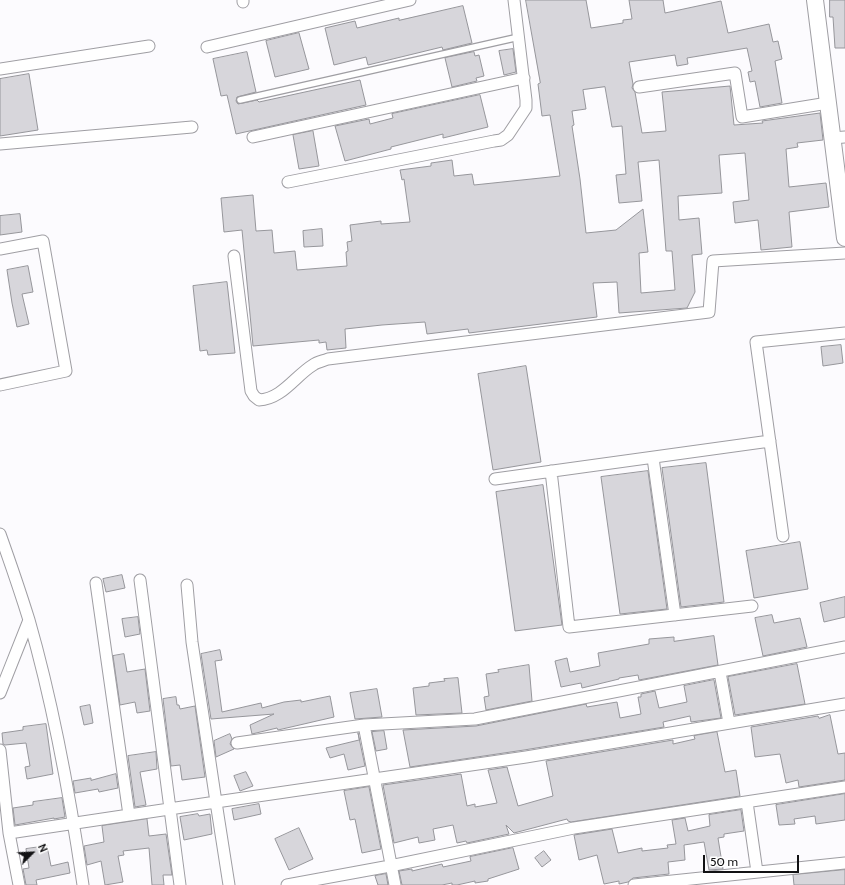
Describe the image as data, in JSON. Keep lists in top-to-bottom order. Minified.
{"scale_bar":"50 m","north":"top right"}
